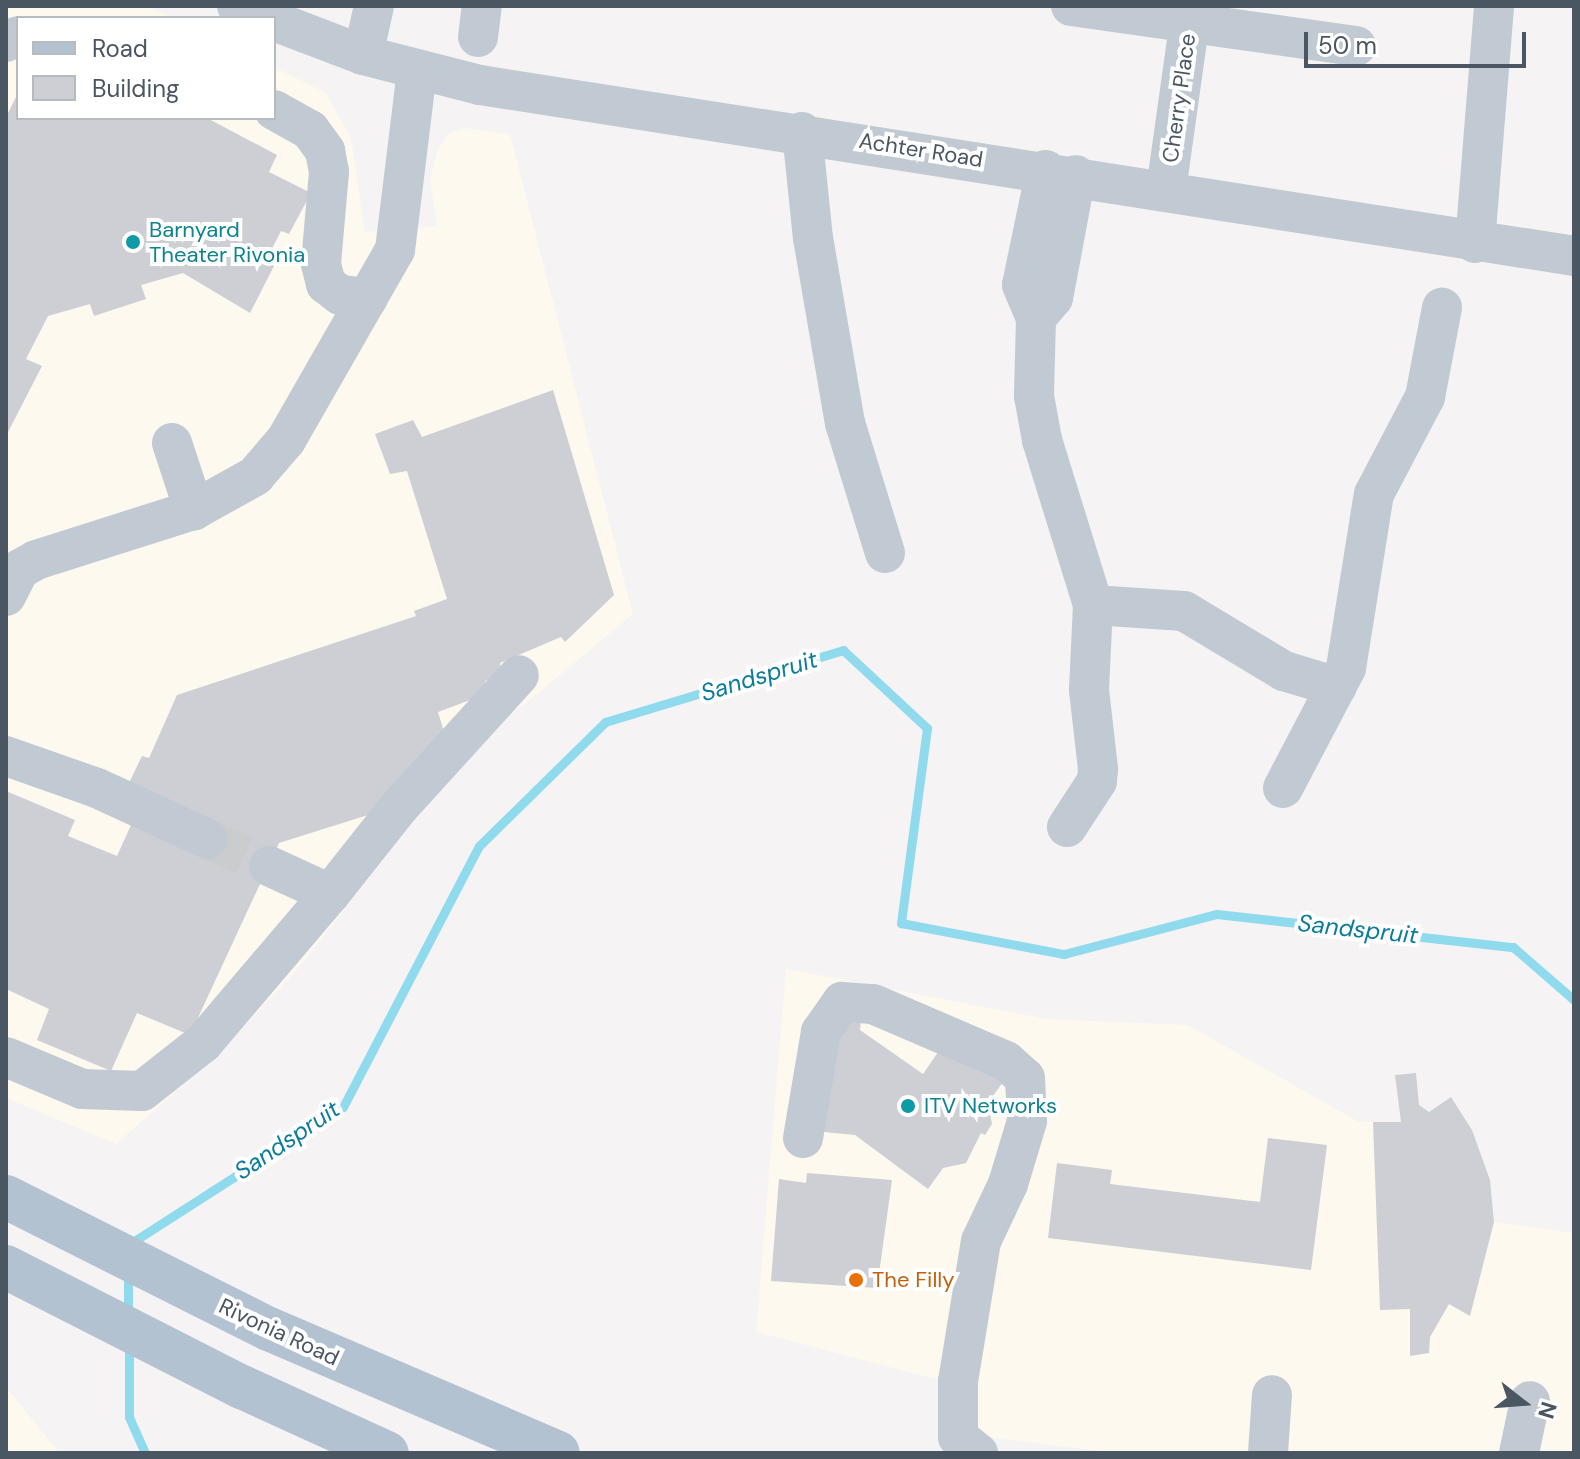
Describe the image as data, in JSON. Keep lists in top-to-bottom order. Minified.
{"streets":{"main road":["Rivonia Road"],"street":["Cherry Place","Achter Road"]},"crossings":[["Cherry Place","Achter Road"]],"water":["Sandspruit"],"places":["Barnyard Theater Rivonia","ITV Networks","The Filly"],"legend":["Road","Building"],"scale_bar":"50 m","north":"right"}
